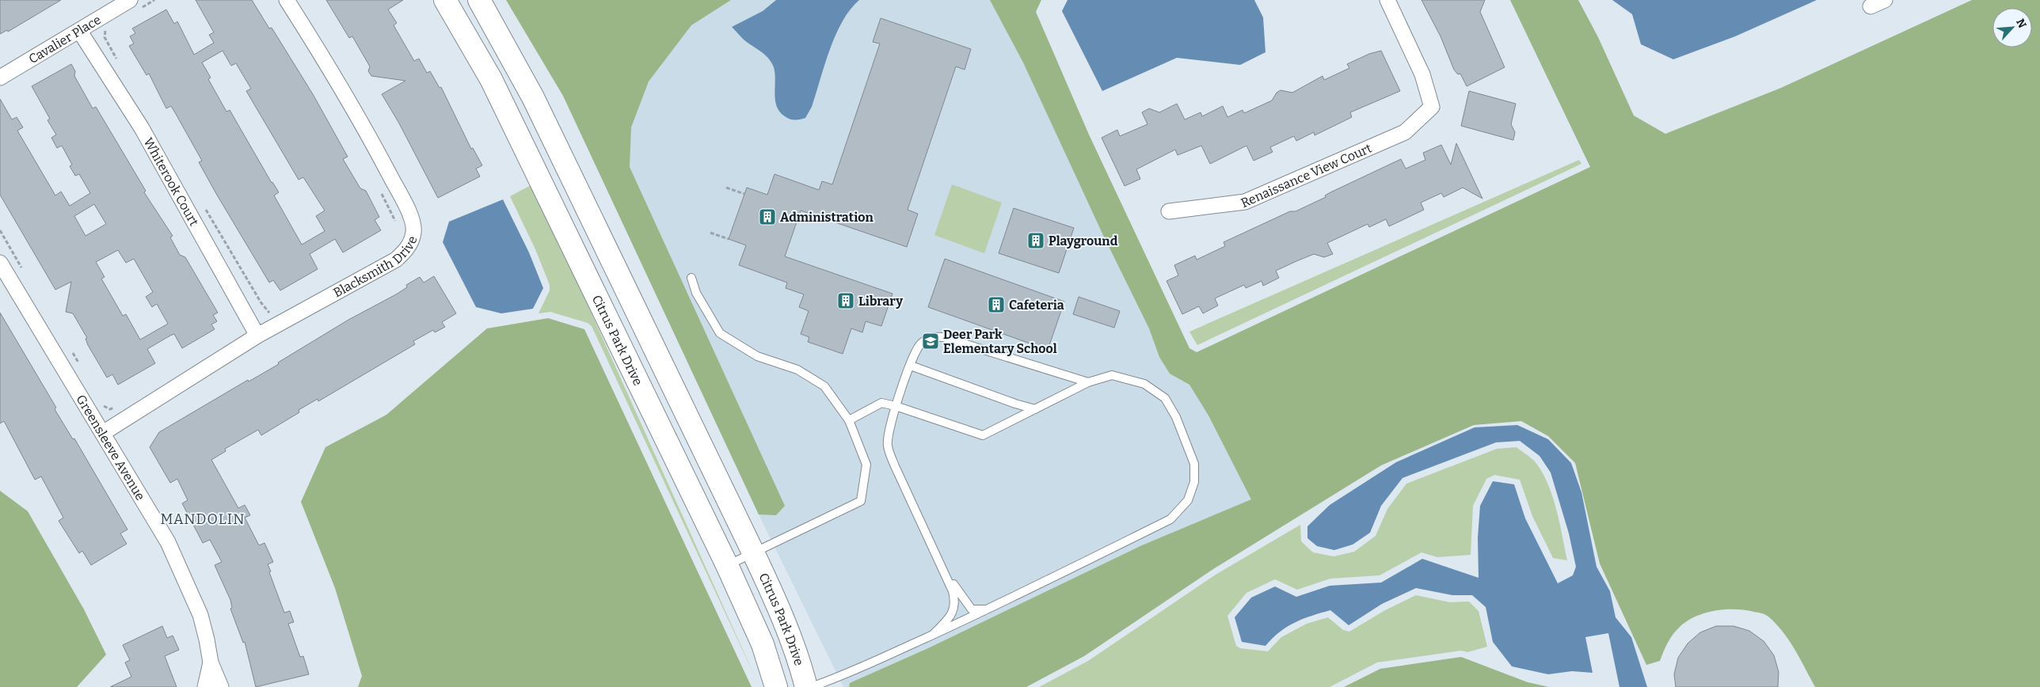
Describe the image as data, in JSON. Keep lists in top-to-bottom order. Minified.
{"streets":{"street":["Cavalier Place","Renaissance View Court","Whiterook Court","Blacksmith Drive","Citrus Park Drive","Greensleeve Avenue"]},"crossings":[["Cavalier Place","Whiterook Court"],["Whiterook Court","Blacksmith Drive"],["Blacksmith Drive","Greensleeve Avenue"]],"districts":["MANDOLIN"],"places":{"building":["Administration","Playground","Library","Cafeteria"],"school or university":["Deer Park Elementary School"]},"north":"top right"}
